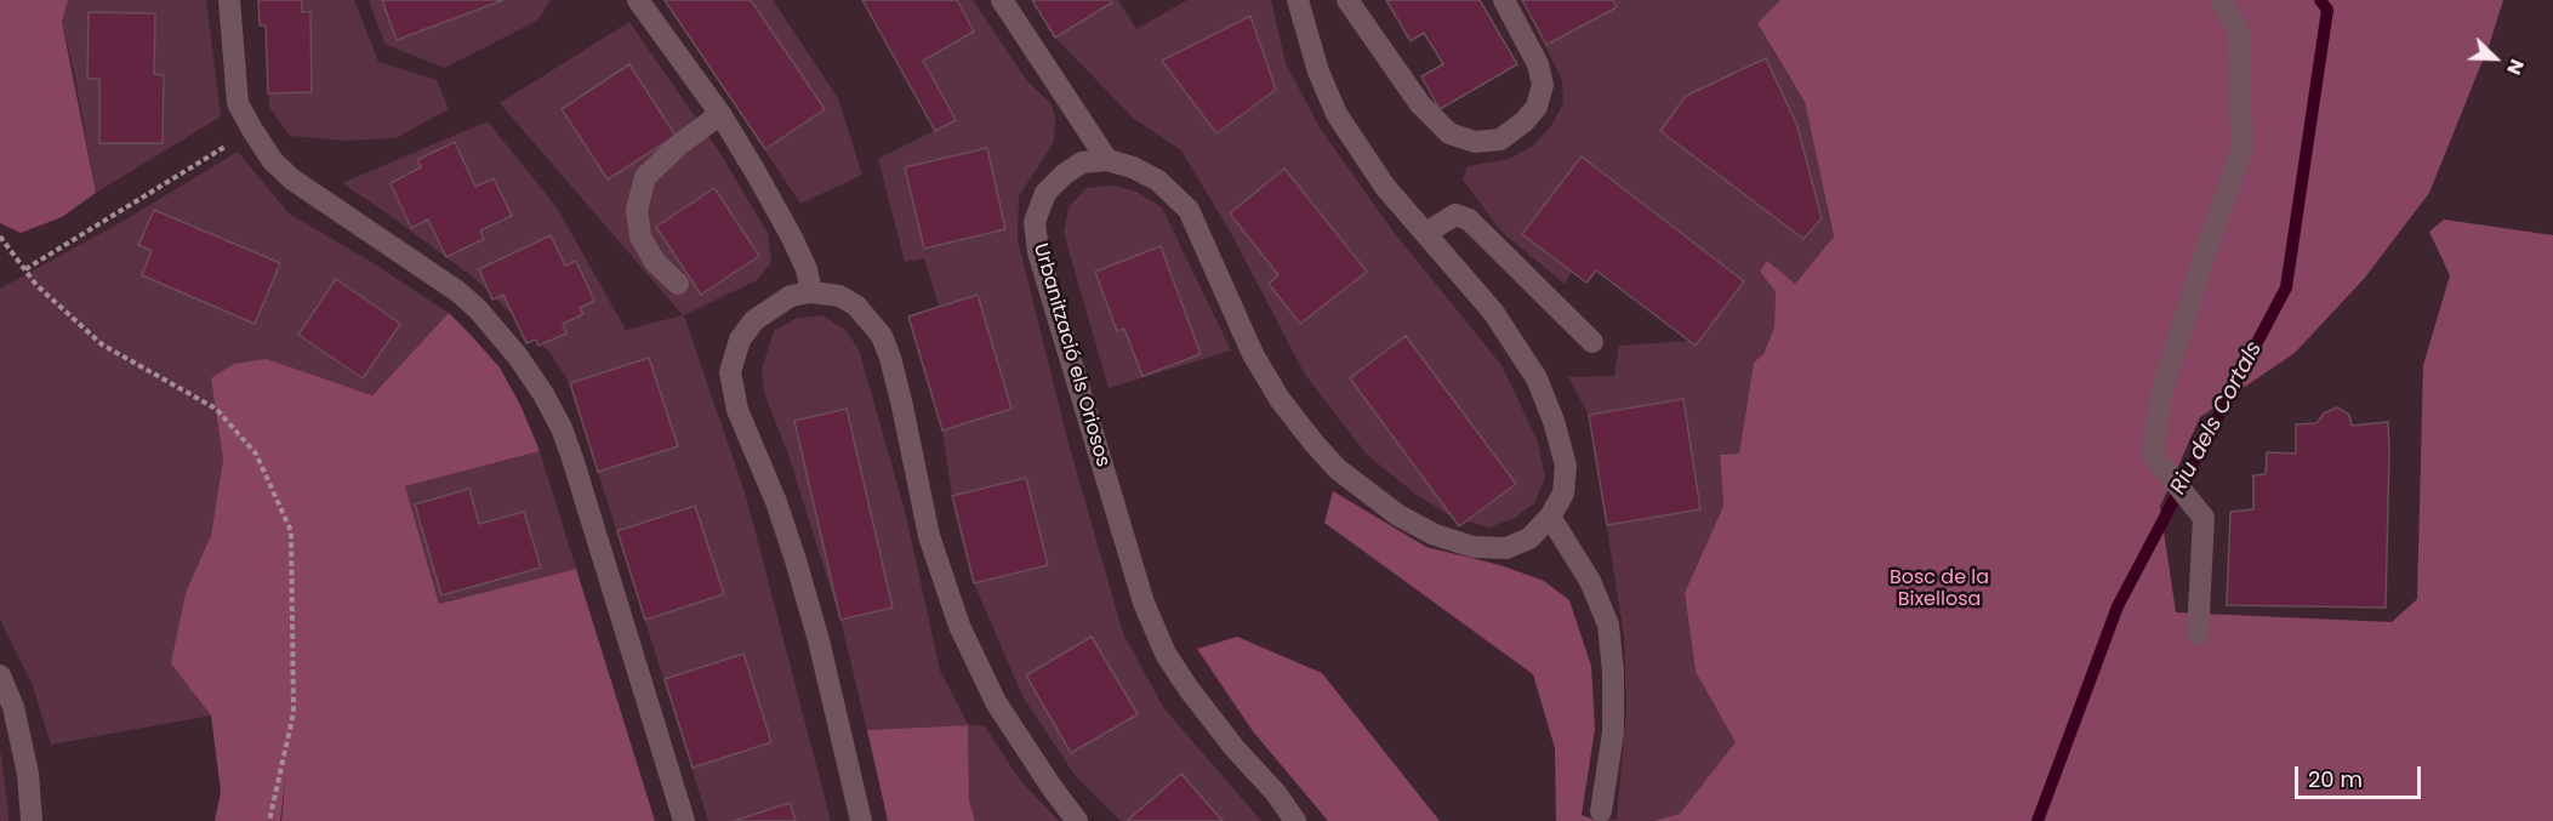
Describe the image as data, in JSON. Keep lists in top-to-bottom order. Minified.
{"streets":{"street":["Urbanització els Oriosos"]},"water":["Riu dels Cortals"],"parks":["Bosc de la Bixellosa"],"scale_bar":"20 m","north":"bottom right"}
